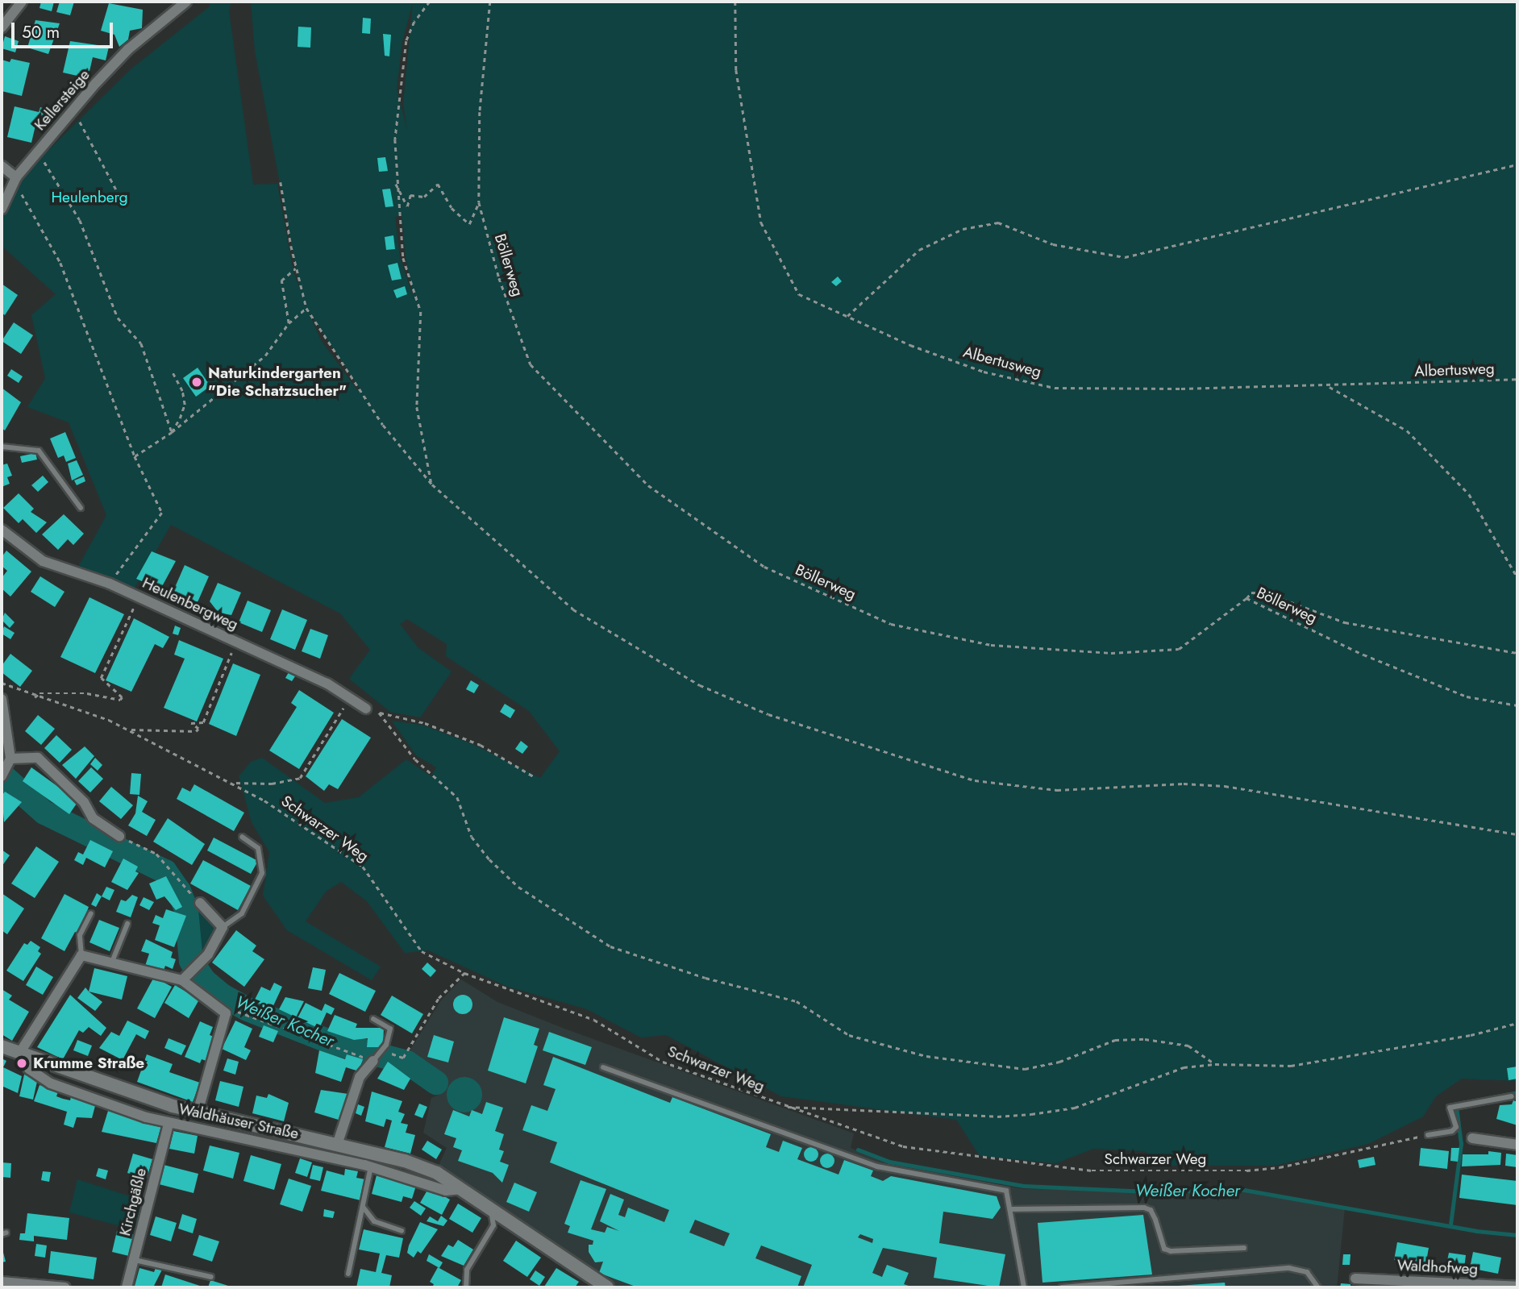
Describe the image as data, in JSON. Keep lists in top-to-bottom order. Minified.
{"streets":{"street":["Kellersteige","Heulenbergweg","Waldhäuser Straße","Kirchgäßle","Waldhofweg"],"path":["Böllerweg","Albertusweg","Schwarzer Weg"]},"crossings":[["Waldhäuser Straße","Kirchgäßle"]],"water":["Weißer Kocher"],"parks":["Heulenberg"],"places":["Naturkindergarten \"Die Schatzsucher\"","Krumme Straße"],"scale_bar":"50 m"}
